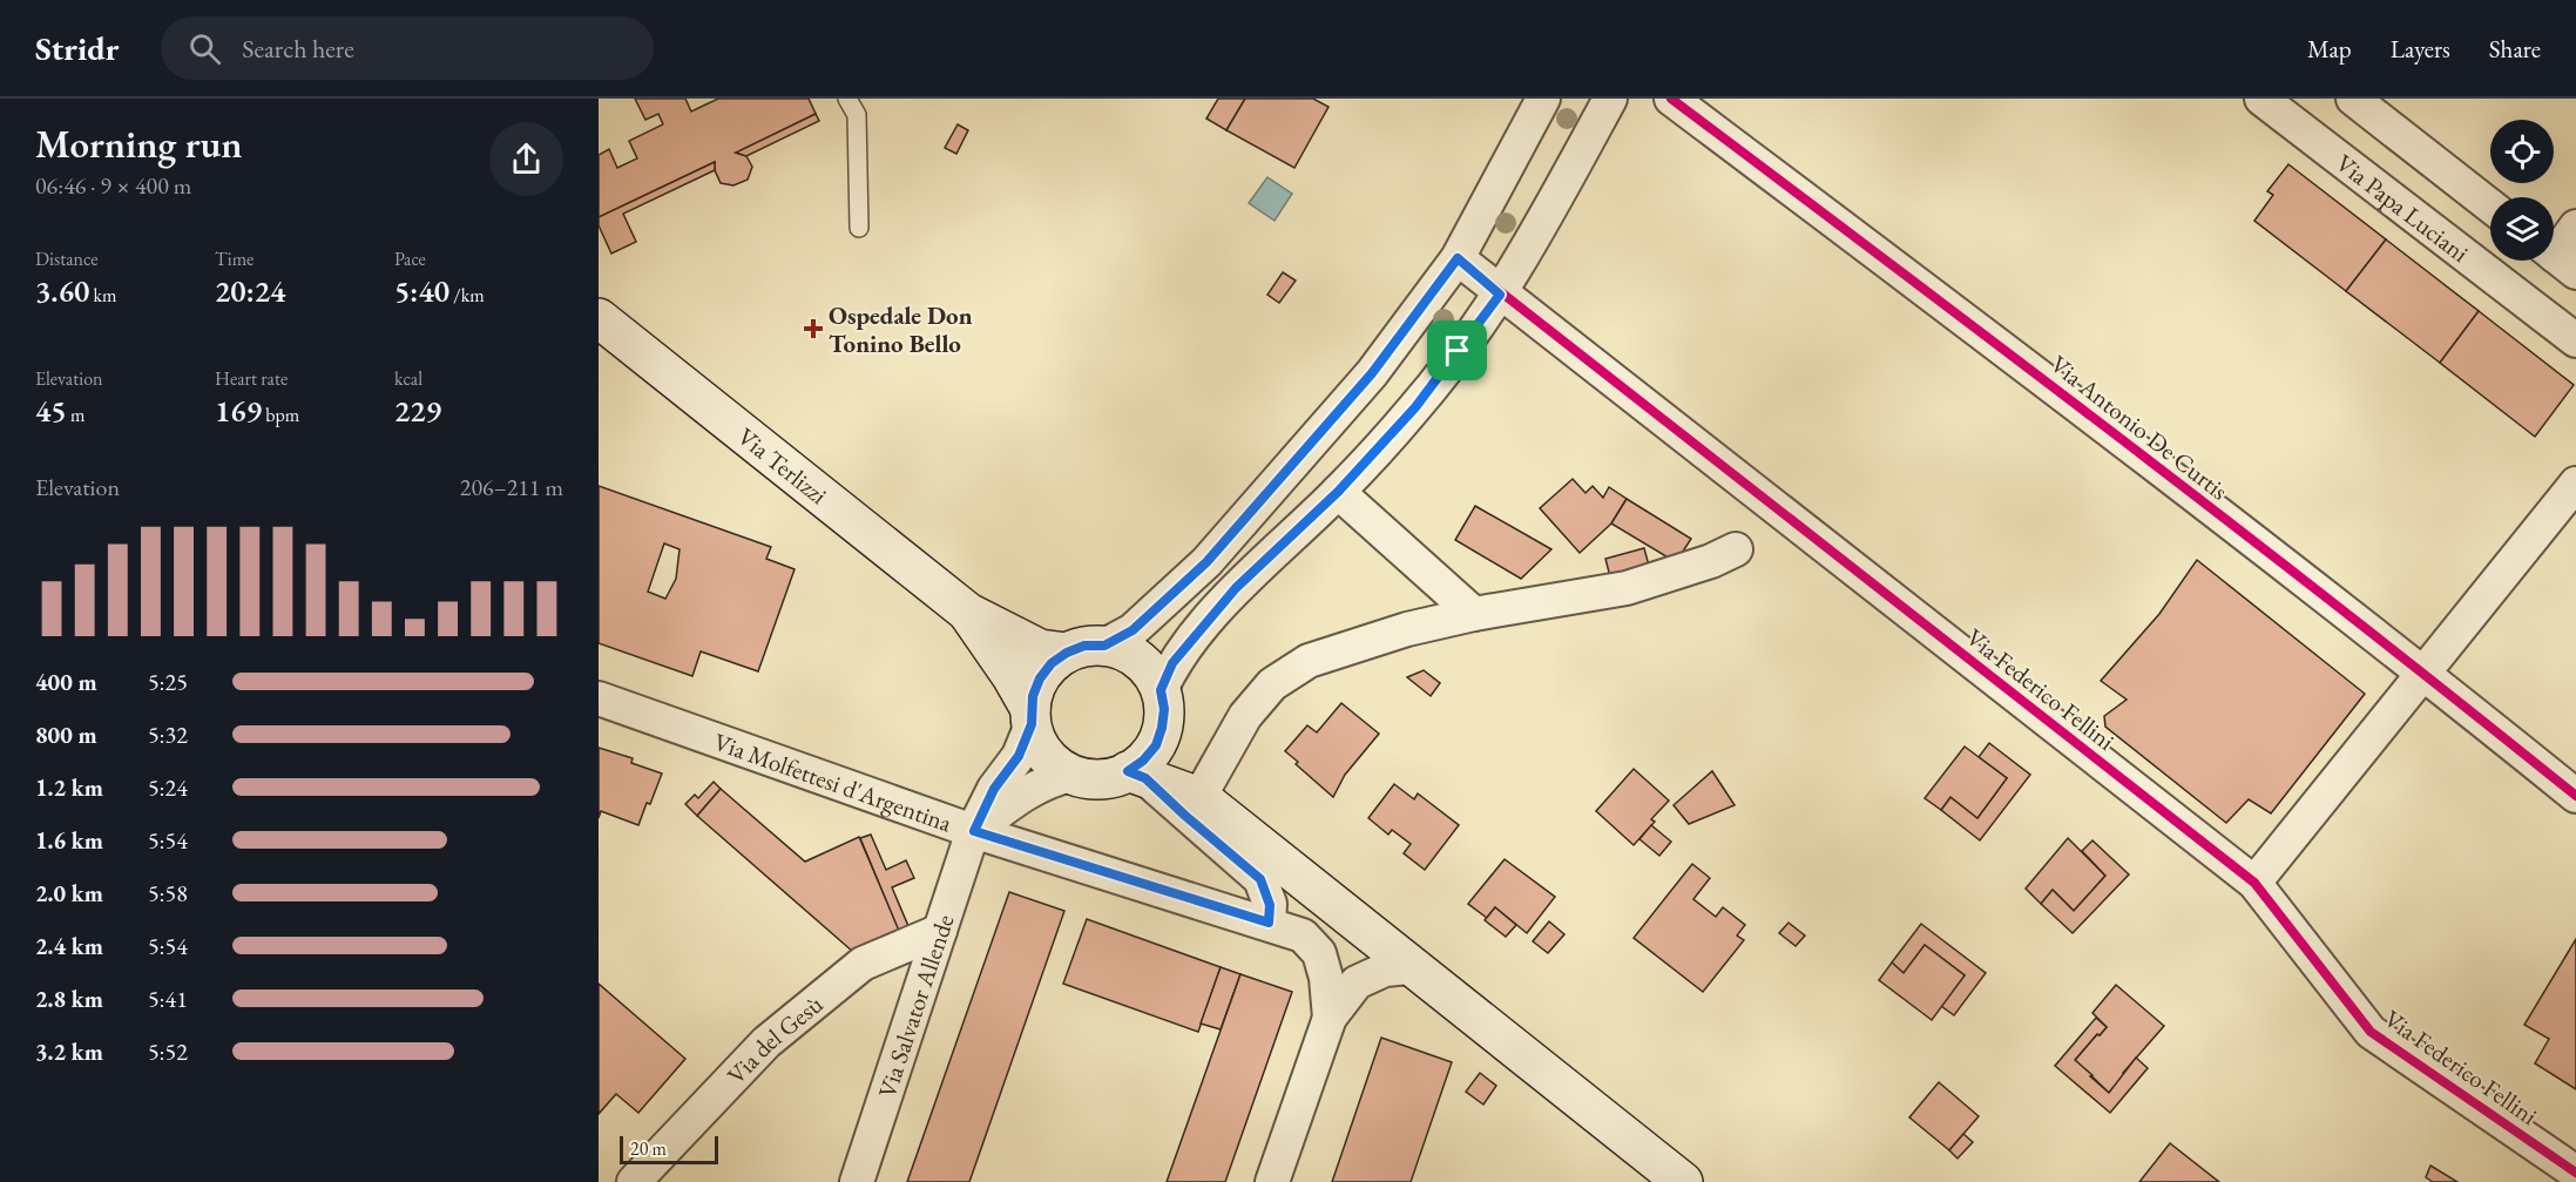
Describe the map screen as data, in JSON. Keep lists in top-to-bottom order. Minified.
{"streets":{"main road":["Via Terlizzi"],"street":["Via Papa Luciani","Via Antonio De Curtis","Via Federico Fellini","Via Molfettesi d'Argentina","Via Salvator Allende","Via del Gesù"]},"crossings":[["Via Terlizzi","Via Salvator Allende"],["Via Molfettesi d'Argentina","Via Salvator Allende"],["Via Salvator Allende","Via del Gesù"]],"places":{"health":["Ospedale Don Tonino Bello"]},"scale_bar":"20 m","page":{"header":"Stridr","search":"Search here","nav":["Map","Layers","Share"],"heading":["Morning run","06:46 · 9 × 400 m"],"stats":[["Distance","3.60 km"],["Time","20:24"],["Pace","5:40 /km"],["Elevation","45 m"],["Heart rate","169 bpm"],["kcal","229"]],"chart":["Elevation","206–211 m"],"list":[{"name":"400 m","note":"5:25"},{"name":"800 m","note":"5:32"},{"name":"1.2 km","note":"5:24"},{"name":"1.6 km","note":"5:54"},{"name":"2.0 km","note":"5:58"},{"name":"2.4 km","note":"5:54"},{"name":"2.8 km","note":"5:41"},{"name":"3.2 km","note":"5:52"}],"scale":"20 m"}}
